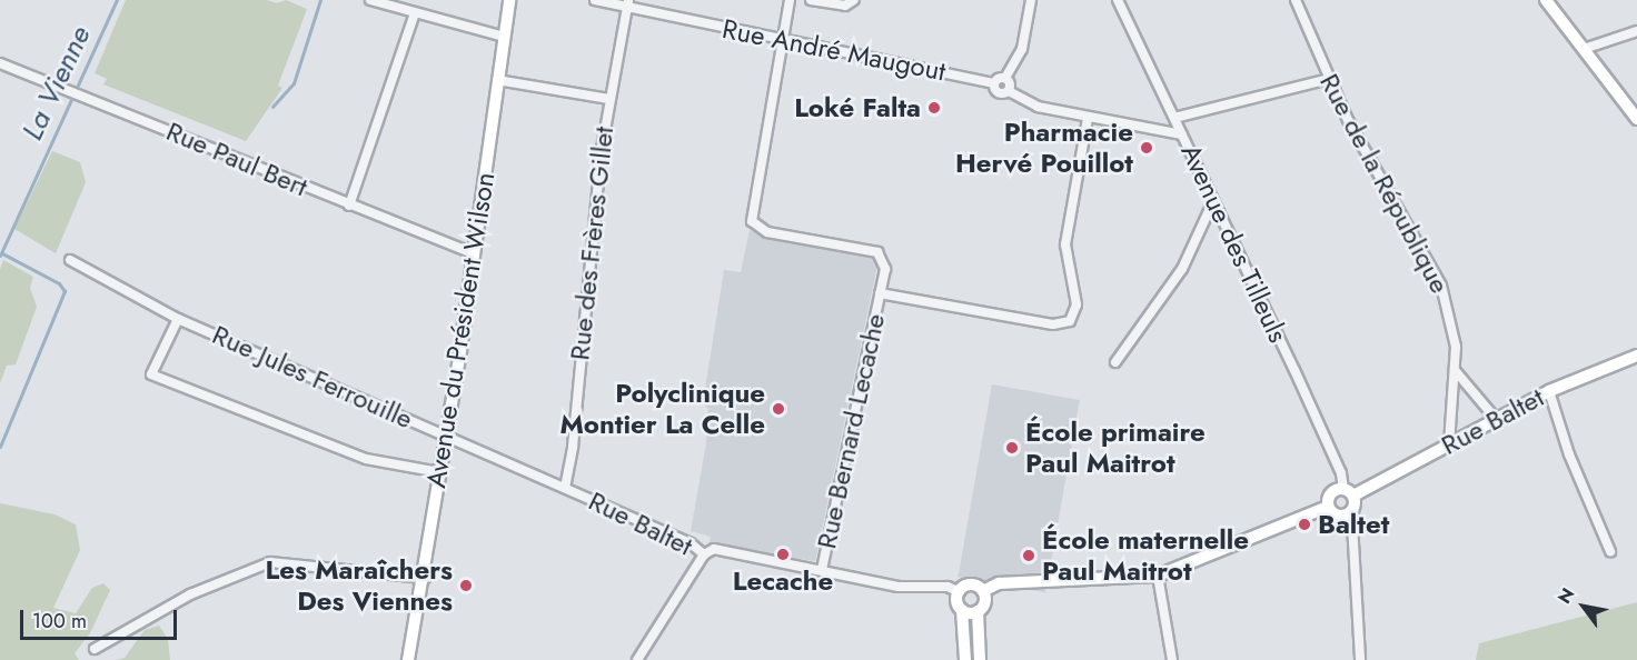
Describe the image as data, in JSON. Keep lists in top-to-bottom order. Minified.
{"streets":{"street":["Rue André Maugout","Rue Paul Bert","Rue de la République","Rue des Frères Gillet","Avenue des Tilleuls","Avenue du Président Wilson","Rue Jules Ferrouille","Rue Baltet","Rue Bernard Lecache"]},"crossings":[["Rue André Maugout","Rue des Frères Gillet"],["Rue André Maugout","Rue Bernard Lecache"],["Rue Paul Bert","Avenue du Président Wilson"],["Rue de la République","Rue Baltet"],["Rue des Frères Gillet","Rue Baltet"],["Avenue des Tilleuls","Rue Baltet"],["Avenue du Président Wilson","Rue Jules Ferrouille"],["Avenue du Président Wilson","Rue Baltet"],["Rue Jules Ferrouille","Rue Baltet"],["Rue Baltet","Rue Bernard Lecache"]],"water":["La Vienne"],"places":["Loké Falta","Pharmacie Hervé Pouillot","Polyclinique Montier La Celle","École primaire Paul Maitrot","Baltet","Lecache","École maternelle Paul Maitrot","Les Maraîchers Des Viennes"],"scale_bar":"100 m","north":"top left"}
